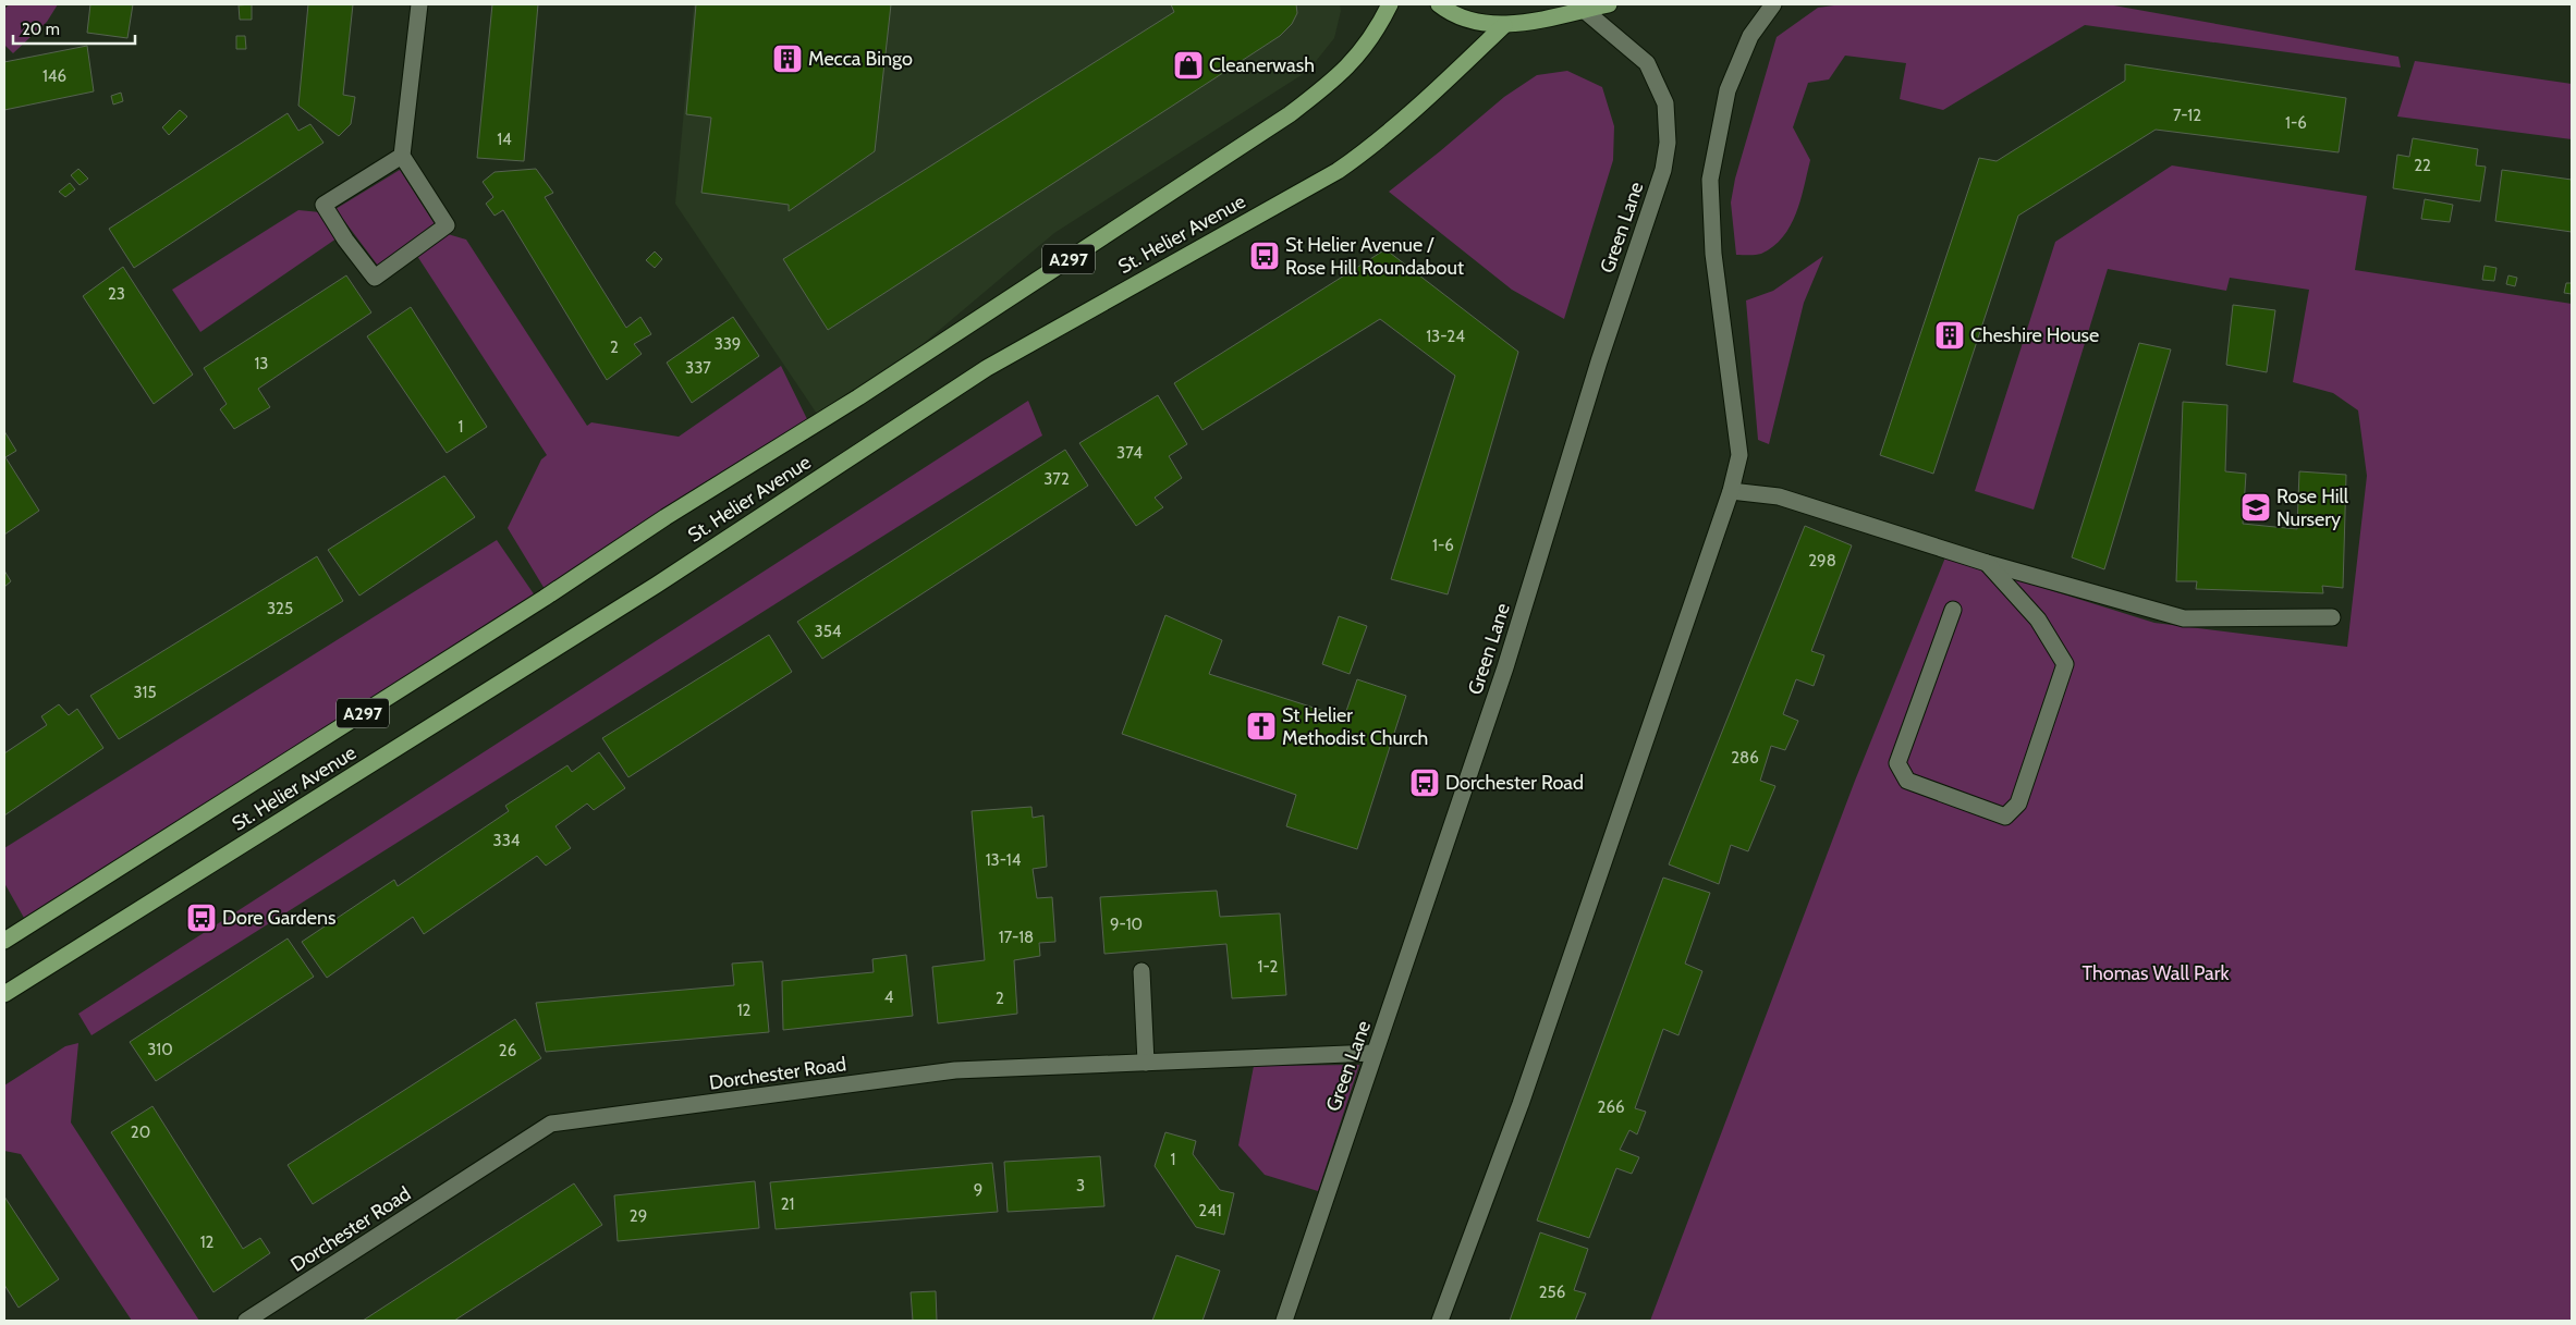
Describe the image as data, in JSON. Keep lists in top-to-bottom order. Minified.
{"streets":{"highway":["St. Helier Avenue","A297"],"main road":["Green Lane","Dorchester Road"]},"crossings":[["Green Lane","Dorchester Road"]],"parks":["Thomas Wall Park"],"places":{"building":["Mecca Bingo","Cheshire House"],"shop":["Cleanerwash"],"bus stop":["St Helier Avenue / Rose Hill Roundabout","Dorchester Road","Dore Gardens"],"school or university":["Rose Hill Nursery"],"church":["St Helier Methodist Church"]},"house_numbers":["146","7-12","1-6","14","22","23","13-24","339","2","13","337","1","374","372","1-6","298","325","354","315","286","334","13-14","9-10","17-18","1-2","4","2","12","310","26","266","20","1","3","9","21","241","29","12","256"],"scale_bar":"20 m"}
